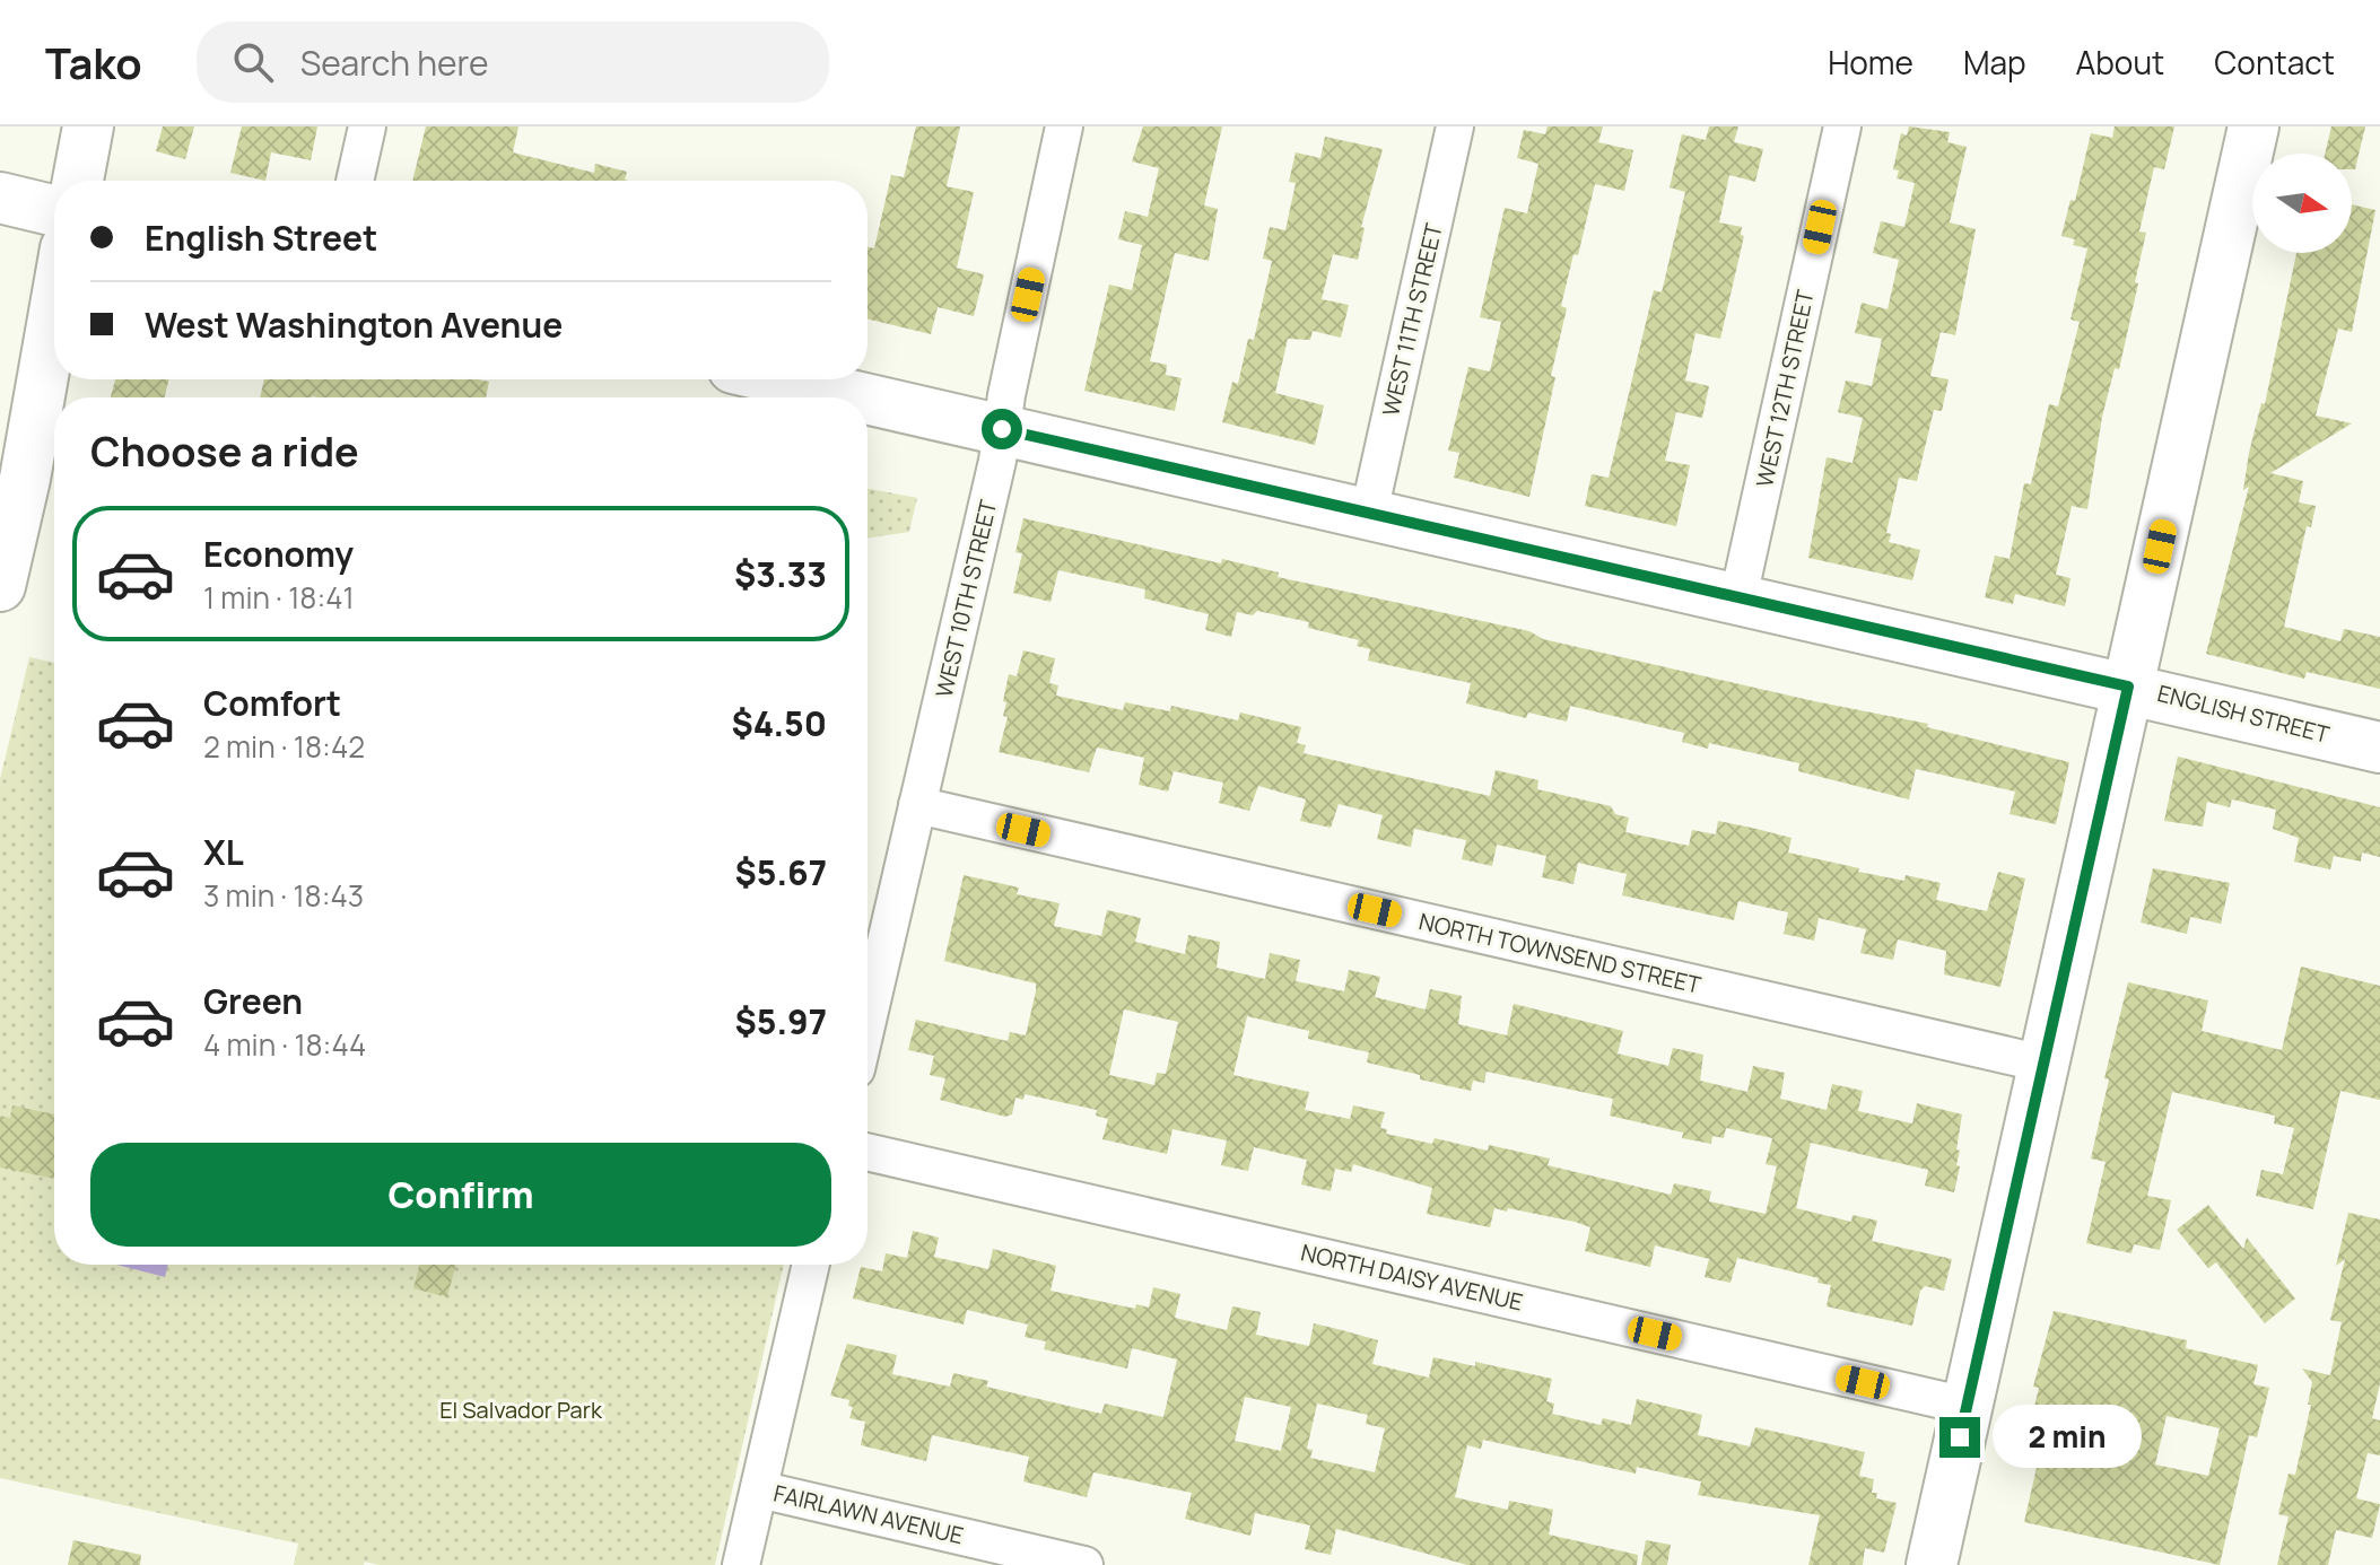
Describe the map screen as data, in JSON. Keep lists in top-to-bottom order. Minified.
{"streets":{"street":["WEST 11TH STREET","WEST 12TH STREET","WEST 10TH STREET","ENGLISH STREET","NORTH TOWNSEND STREET","NORTH DAISY AVENUE","FAIRLAWN AVENUE"]},"crossings":[["WEST 11TH STREET","ENGLISH STREET"],["WEST 12TH STREET","ENGLISH STREET"],["WEST 10TH STREET","ENGLISH STREET"],["WEST 10TH STREET","NORTH TOWNSEND STREET"]],"parks":["El Salvador Park"],"north":"right","page":{"header":"Tako","search":"Search here","nav":["Home","Map","About","Contact"],"banner":["English Street","West Washington Avenue"],"heading":"Choose a ride","list":[{"name":"Economy","note":"1 min · 18:41","value":"$3.33"},{"name":"Comfort","note":"2 min · 18:42","value":"$4.50"},{"name":"XL","note":"3 min · 18:43","value":"$5.67"},{"name":"Green","note":"4 min · 18:44","value":"$5.97"}],"buttons":"Confirm","bubble":"2 min"}}
